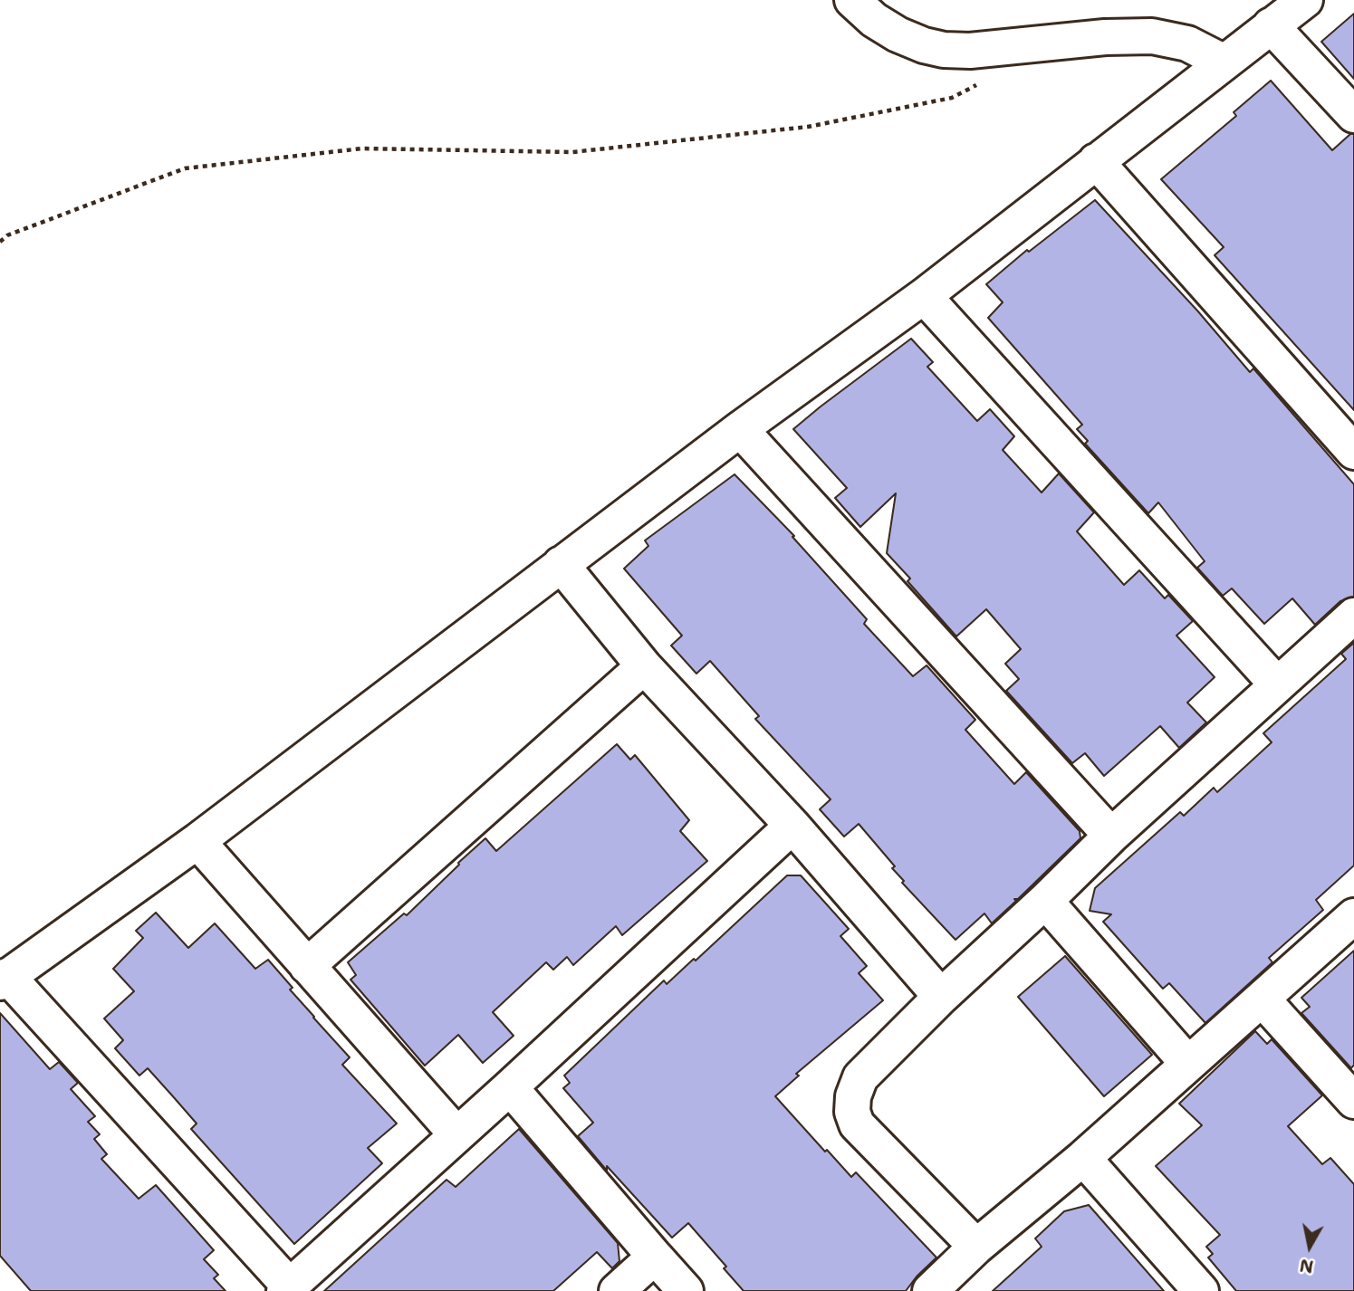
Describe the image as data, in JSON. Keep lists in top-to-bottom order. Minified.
{"north":"bottom"}
